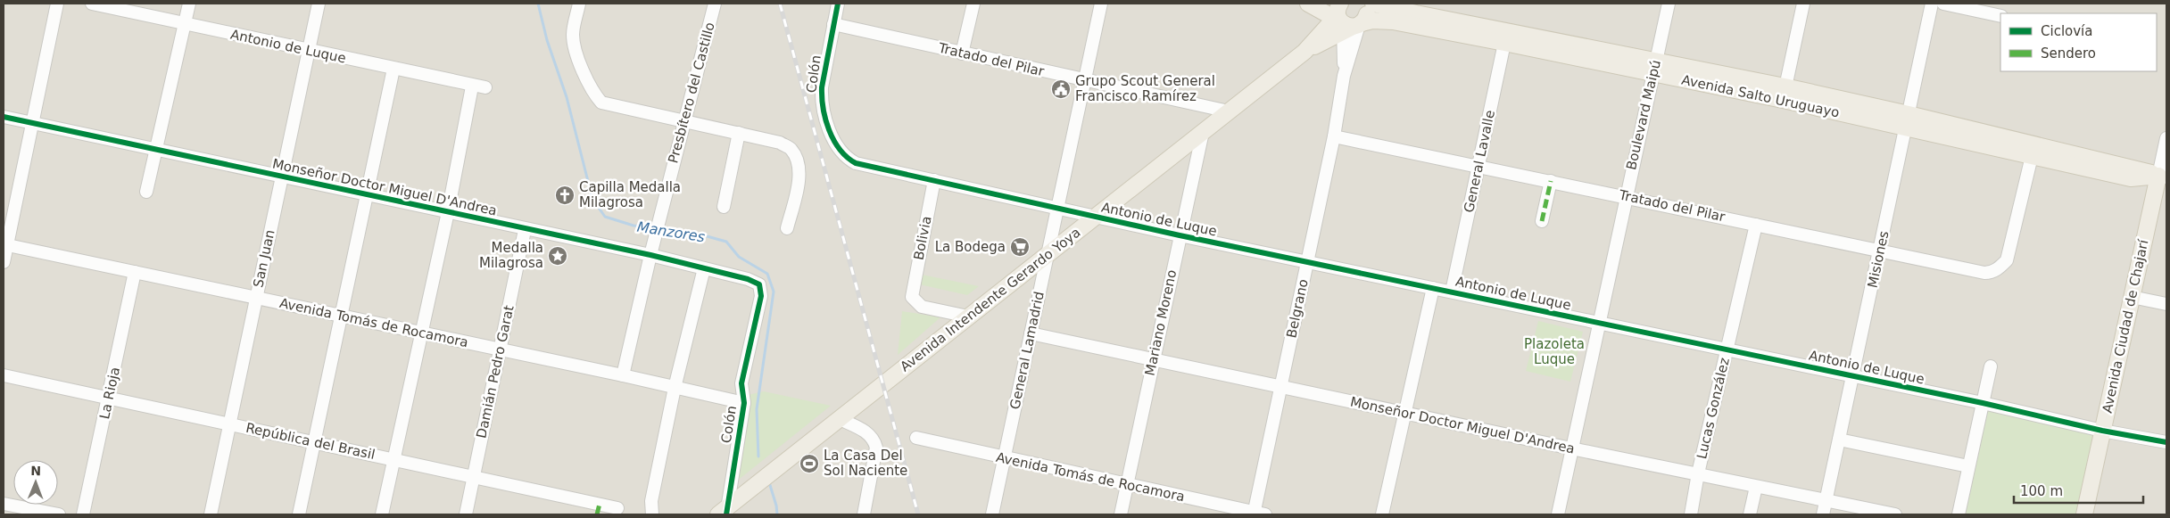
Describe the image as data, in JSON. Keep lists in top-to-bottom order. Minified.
{"streets":{"main road":["Avenida Salto Uruguayo","Avenida Intendente Gerardo Yoya","Avenida Ciudad de Chajarí"],"street":["Antonio de Luque","Tratado del Pilar","Colón","Presbítero del Castillo","Boulevard Maipú","General Lavalle","Monseñor Doctor Miguel D'Andrea","Bolivia","San Juan","Misiones","Belgrano","Avenida Tomás de Rocamora","Mariano Moreno","General Lamadrid","Damián Pedro Garat","La Rioja","Lucas González","República del Brasil"]},"crossings":[["Antonio de Luque","Colón"],["Antonio de Luque","Boulevard Maipú"],["Antonio de Luque","General Lavalle"],["Antonio de Luque","Bolivia"],["Antonio de Luque","San Juan"],["Antonio de Luque","Misiones"],["Antonio de Luque","Avenida Intendente Gerardo Yoya"],["Antonio de Luque","Belgrano"],["Antonio de Luque","Mariano Moreno"],["Antonio de Luque","Avenida Ciudad de Chajarí"],["Antonio de Luque","General Lamadrid"],["Antonio de Luque","Lucas González"],["Tratado del Pilar","Colón"],["Tratado del Pilar","Avenida Salto Uruguayo"],["Tratado del Pilar","Boulevard Maipú"],["Tratado del Pilar","General Lavalle"],["Tratado del Pilar","Misiones"],["Tratado del Pilar","Avenida Intendente Gerardo Yoya"],["Tratado del Pilar","Belgrano"],["Tratado del Pilar","General Lamadrid"],["Tratado del Pilar","Lucas González"],["Colón","Monseñor Doctor Miguel D'Andrea"],["Colón","Avenida Intendente Gerardo Yoya"],["Colón","Avenida Tomás de Rocamora"],["Presbítero del Castillo","Monseñor Doctor Miguel D'Andrea"],["Avenida Salto Uruguayo","Boulevard Maipú"],["Avenida Salto Uruguayo","General Lavalle"],["Avenida Salto Uruguayo","Misiones"],["Avenida Salto Uruguayo","Avenida Intendente Gerardo Yoya"],["Avenida Salto Uruguayo","Belgrano"],["Avenida Salto Uruguayo","Avenida Ciudad de Chajarí"],["Boulevard Maipú","Monseñor Doctor Miguel D'Andrea"],["Monseñor Doctor Miguel D'Andrea","San Juan"],["Monseñor Doctor Miguel D'Andrea","Misiones"],["Monseñor Doctor Miguel D'Andrea","Belgrano"],["Monseñor Doctor Miguel D'Andrea","Mariano Moreno"],["Monseñor Doctor Miguel D'Andrea","General Lamadrid"],["Monseñor Doctor Miguel D'Andrea","Damián Pedro Garat"],["Monseñor Doctor Miguel D'Andrea","Lucas González"],["Bolivia","Avenida Intendente Gerardo Yoya"],["San Juan","Avenida Tomás de Rocamora"],["San Juan","República del Brasil"],["Avenida Intendente Gerardo Yoya","Belgrano"],["Avenida Intendente Gerardo Yoya","Mariano Moreno"],["Avenida Intendente Gerardo Yoya","General Lamadrid"],["Belgrano","Avenida Tomás de Rocamora"],["Avenida Tomás de Rocamora","Mariano Moreno"],["Avenida Tomás de Rocamora","General Lamadrid"],["Avenida Tomás de Rocamora","Damián Pedro Garat"],["Avenida Tomás de Rocamora","La Rioja"],["Damián Pedro Garat","República del Brasil"],["La Rioja","República del Brasil"]],"water":["Manzores"],"parks":["Plazoleta Luque"],"places":{"public building":["Grupo Scout General Francisco Ramírez"],"church":["Capilla Medalla Milagrosa"],"supermarket":["La Bodega"],"place":["Medalla Milagrosa"],"sports":["La Casa Del Sol Naciente"]},"legend":["Ciclovía","Sendero"],"scale_bar":"100 m","north":"top"}
